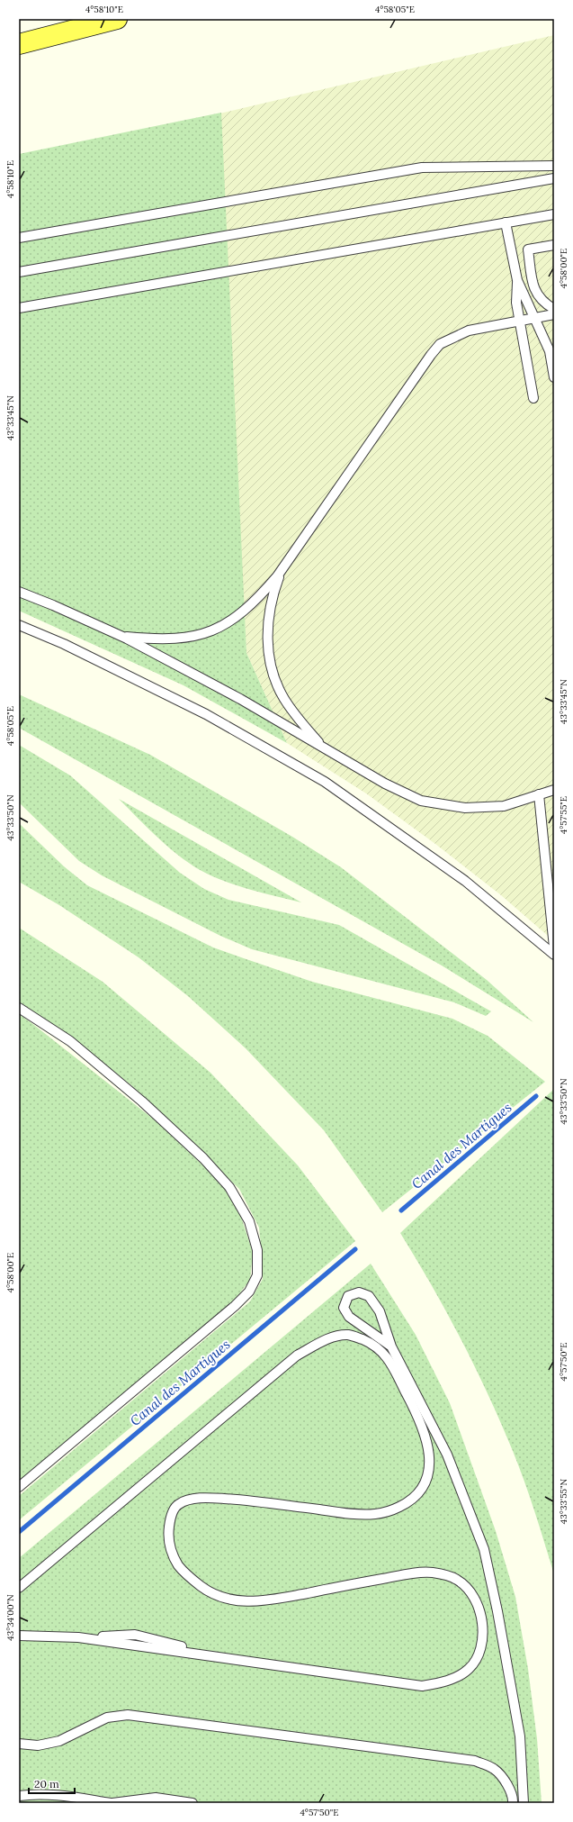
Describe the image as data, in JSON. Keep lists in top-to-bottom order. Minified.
{"water":["Canal des Martigues"],"scale_bar":"20 m","coordinates":["4°58'10\"E","4°58'05\"E","4°58'00\"E","43°33'45\"N","4°57'55\"E","43°33'50\"N","4°57'50\"E","43°33'55\"N","43°34'00\"N"]}
